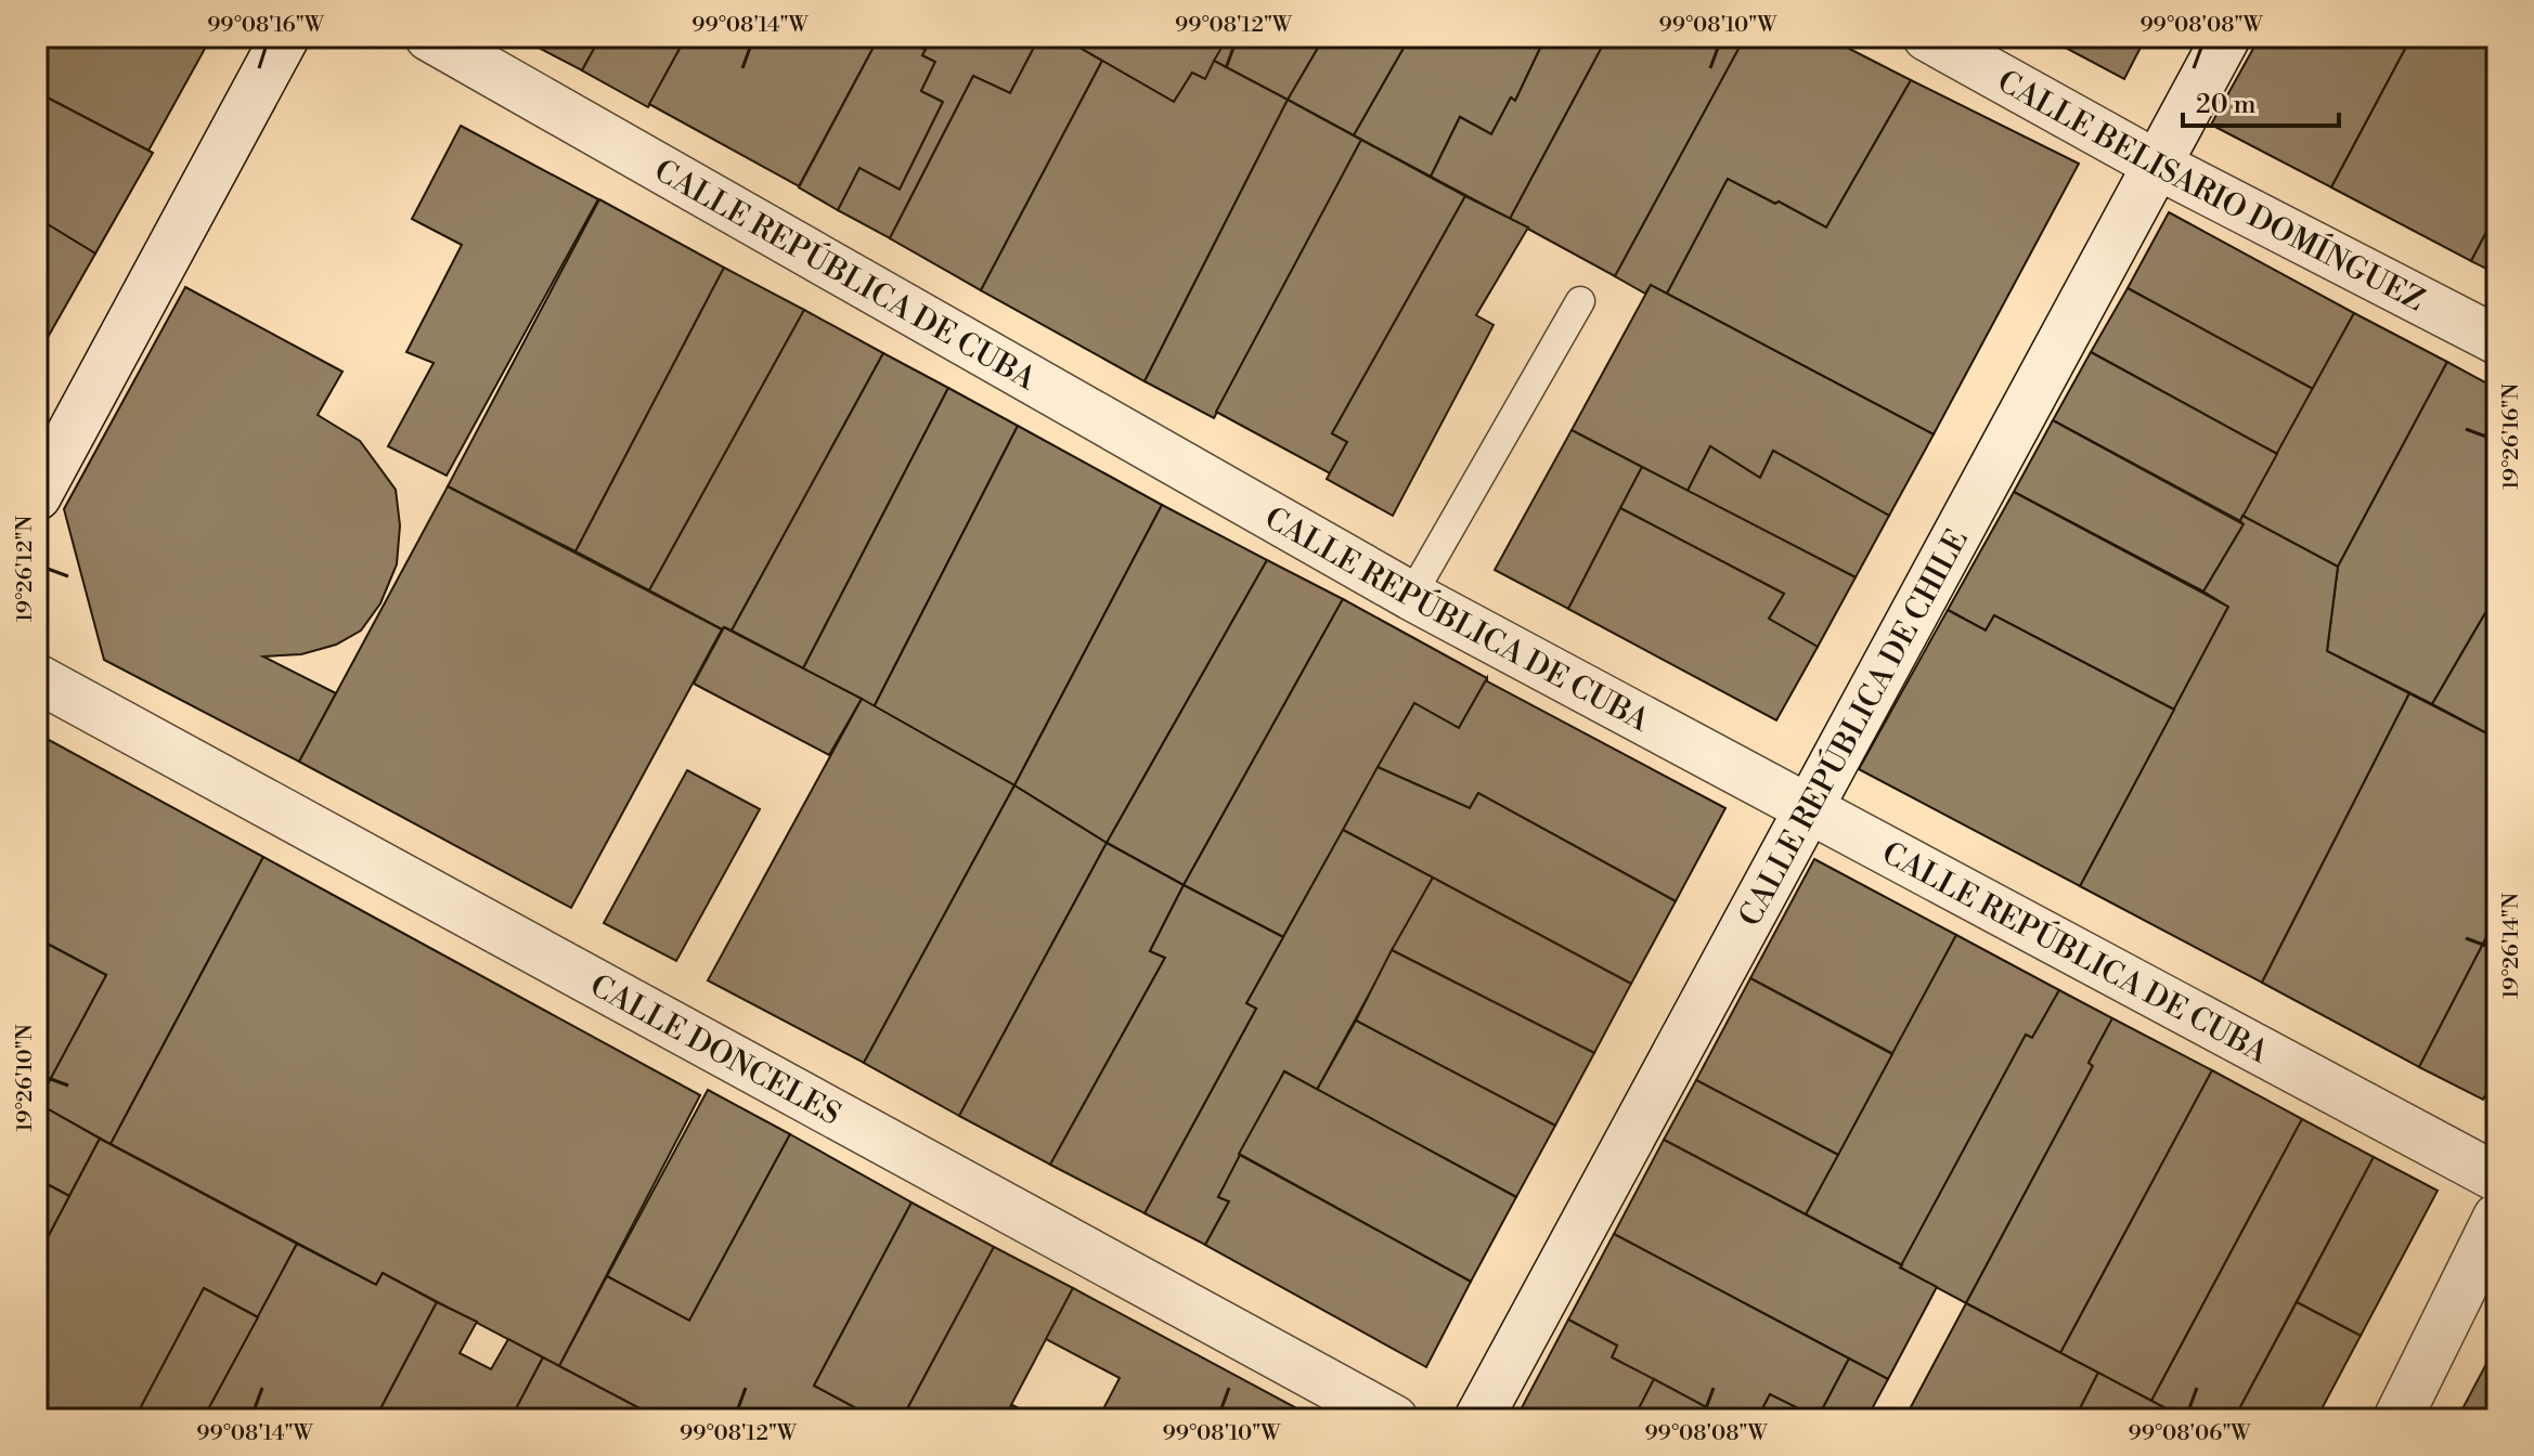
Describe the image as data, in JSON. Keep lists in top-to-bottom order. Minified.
{"streets":{"street":["CALLE BELISARIO DOMÍNGUEZ","CALLE REPÚBLICA DE CUBA","CALLE REPÚBLICA DE CHILE","CALLE DONCELES"]},"crossings":[["CALLE BELISARIO DOMÍNGUEZ","CALLE REPÚBLICA DE CHILE"],["CALLE REPÚBLICA DE CUBA","CALLE REPÚBLICA DE CHILE"]],"scale_bar":"20 m","coordinates":["99°08'16\"W","99°08'14\"W","99°08'12\"W","99°08'10\"W","99°08'08\"W","19°26'16\"N","19°26'12\"N","19°26'14\"N","19°26'10\"N","99°08'06\"W"]}
